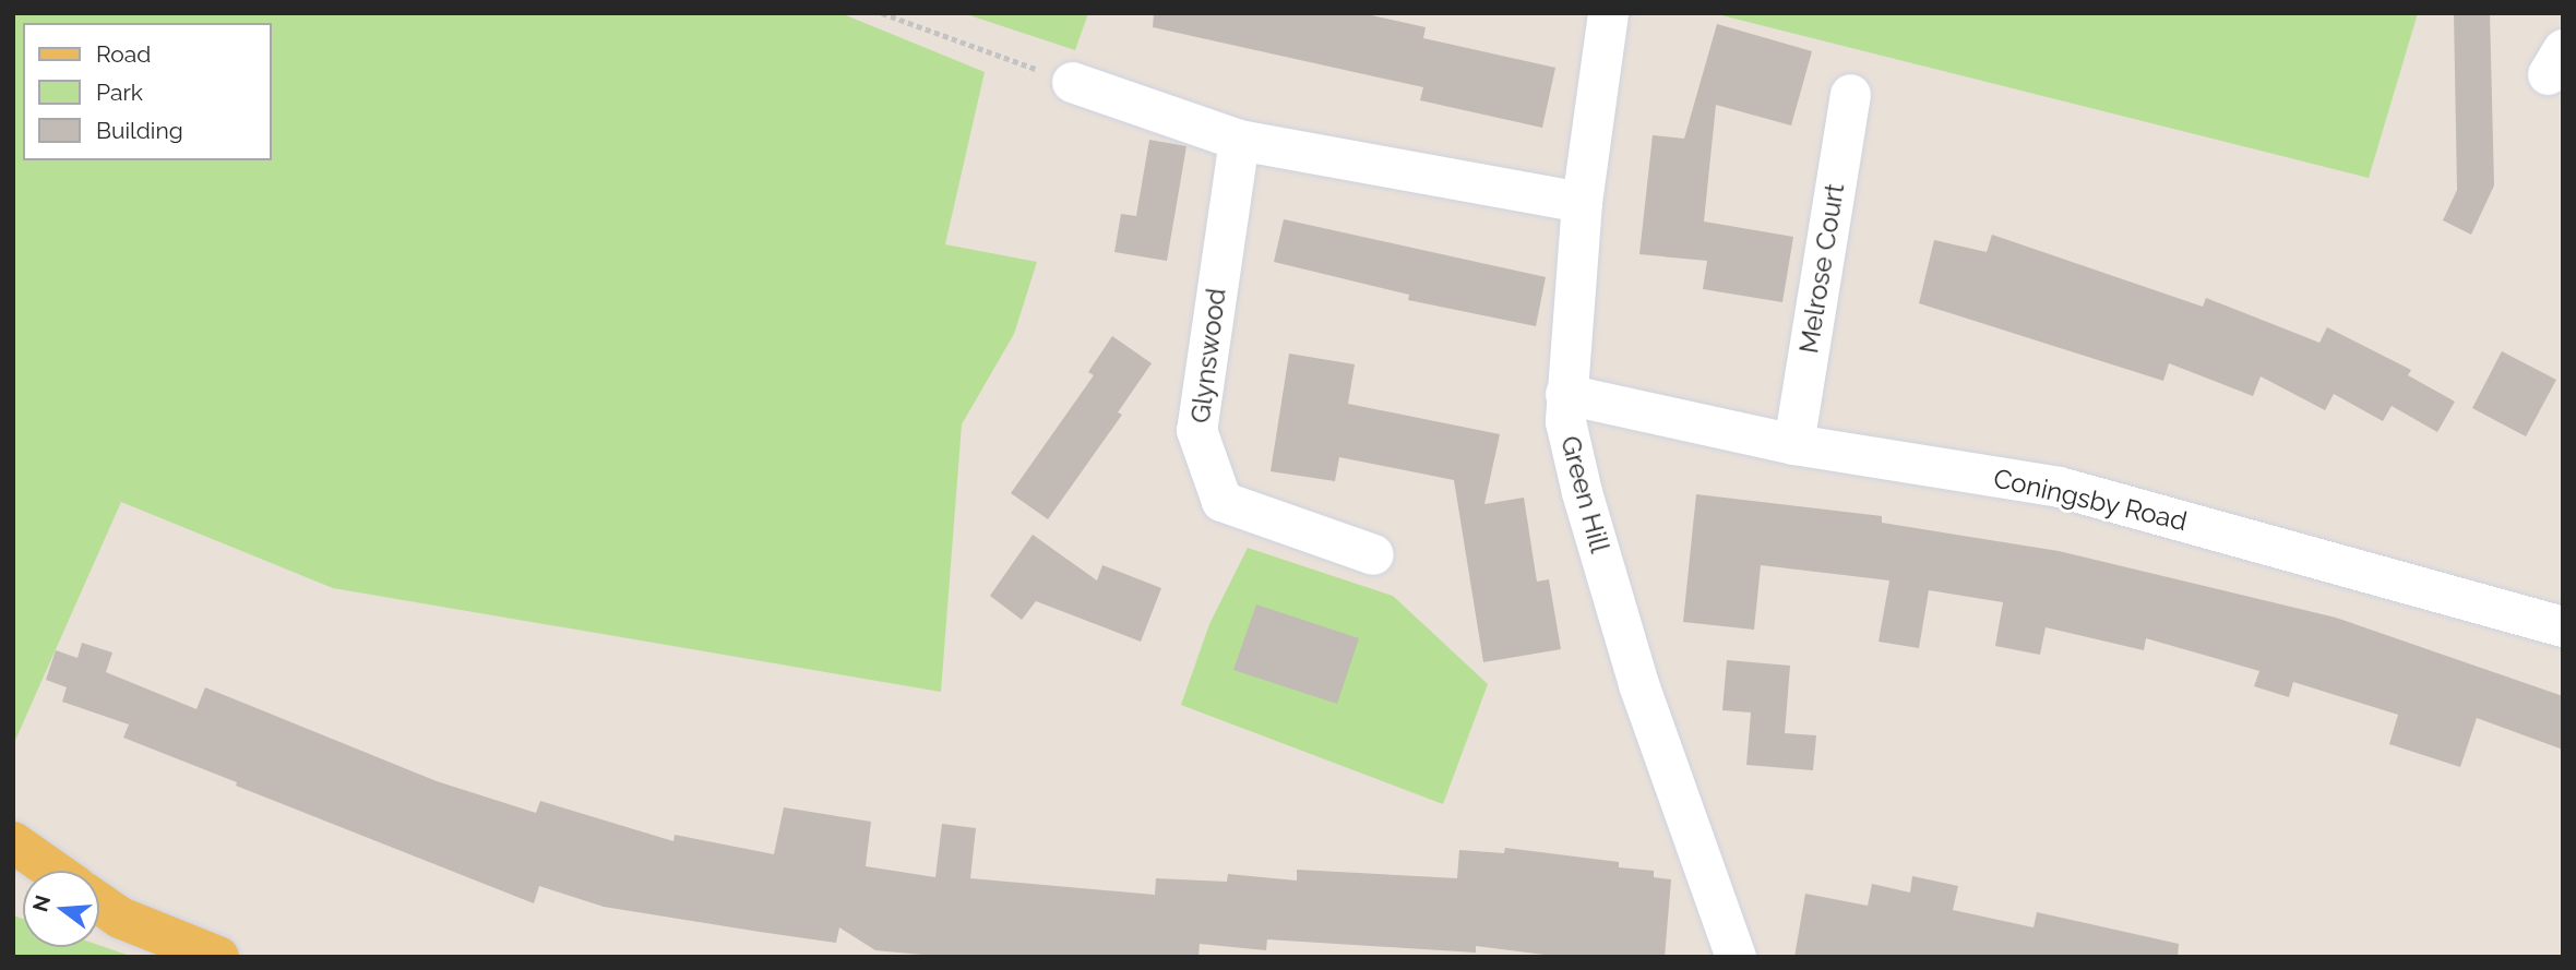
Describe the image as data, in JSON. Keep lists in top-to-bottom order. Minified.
{"streets":{"street":["Melrose Court","Glynswood","Green Hill","Coningsby Road"]},"crossings":[["Melrose Court","Coningsby Road"],["Green Hill","Coningsby Road"]],"legend":["Road","Park","Building"],"north":"left"}
